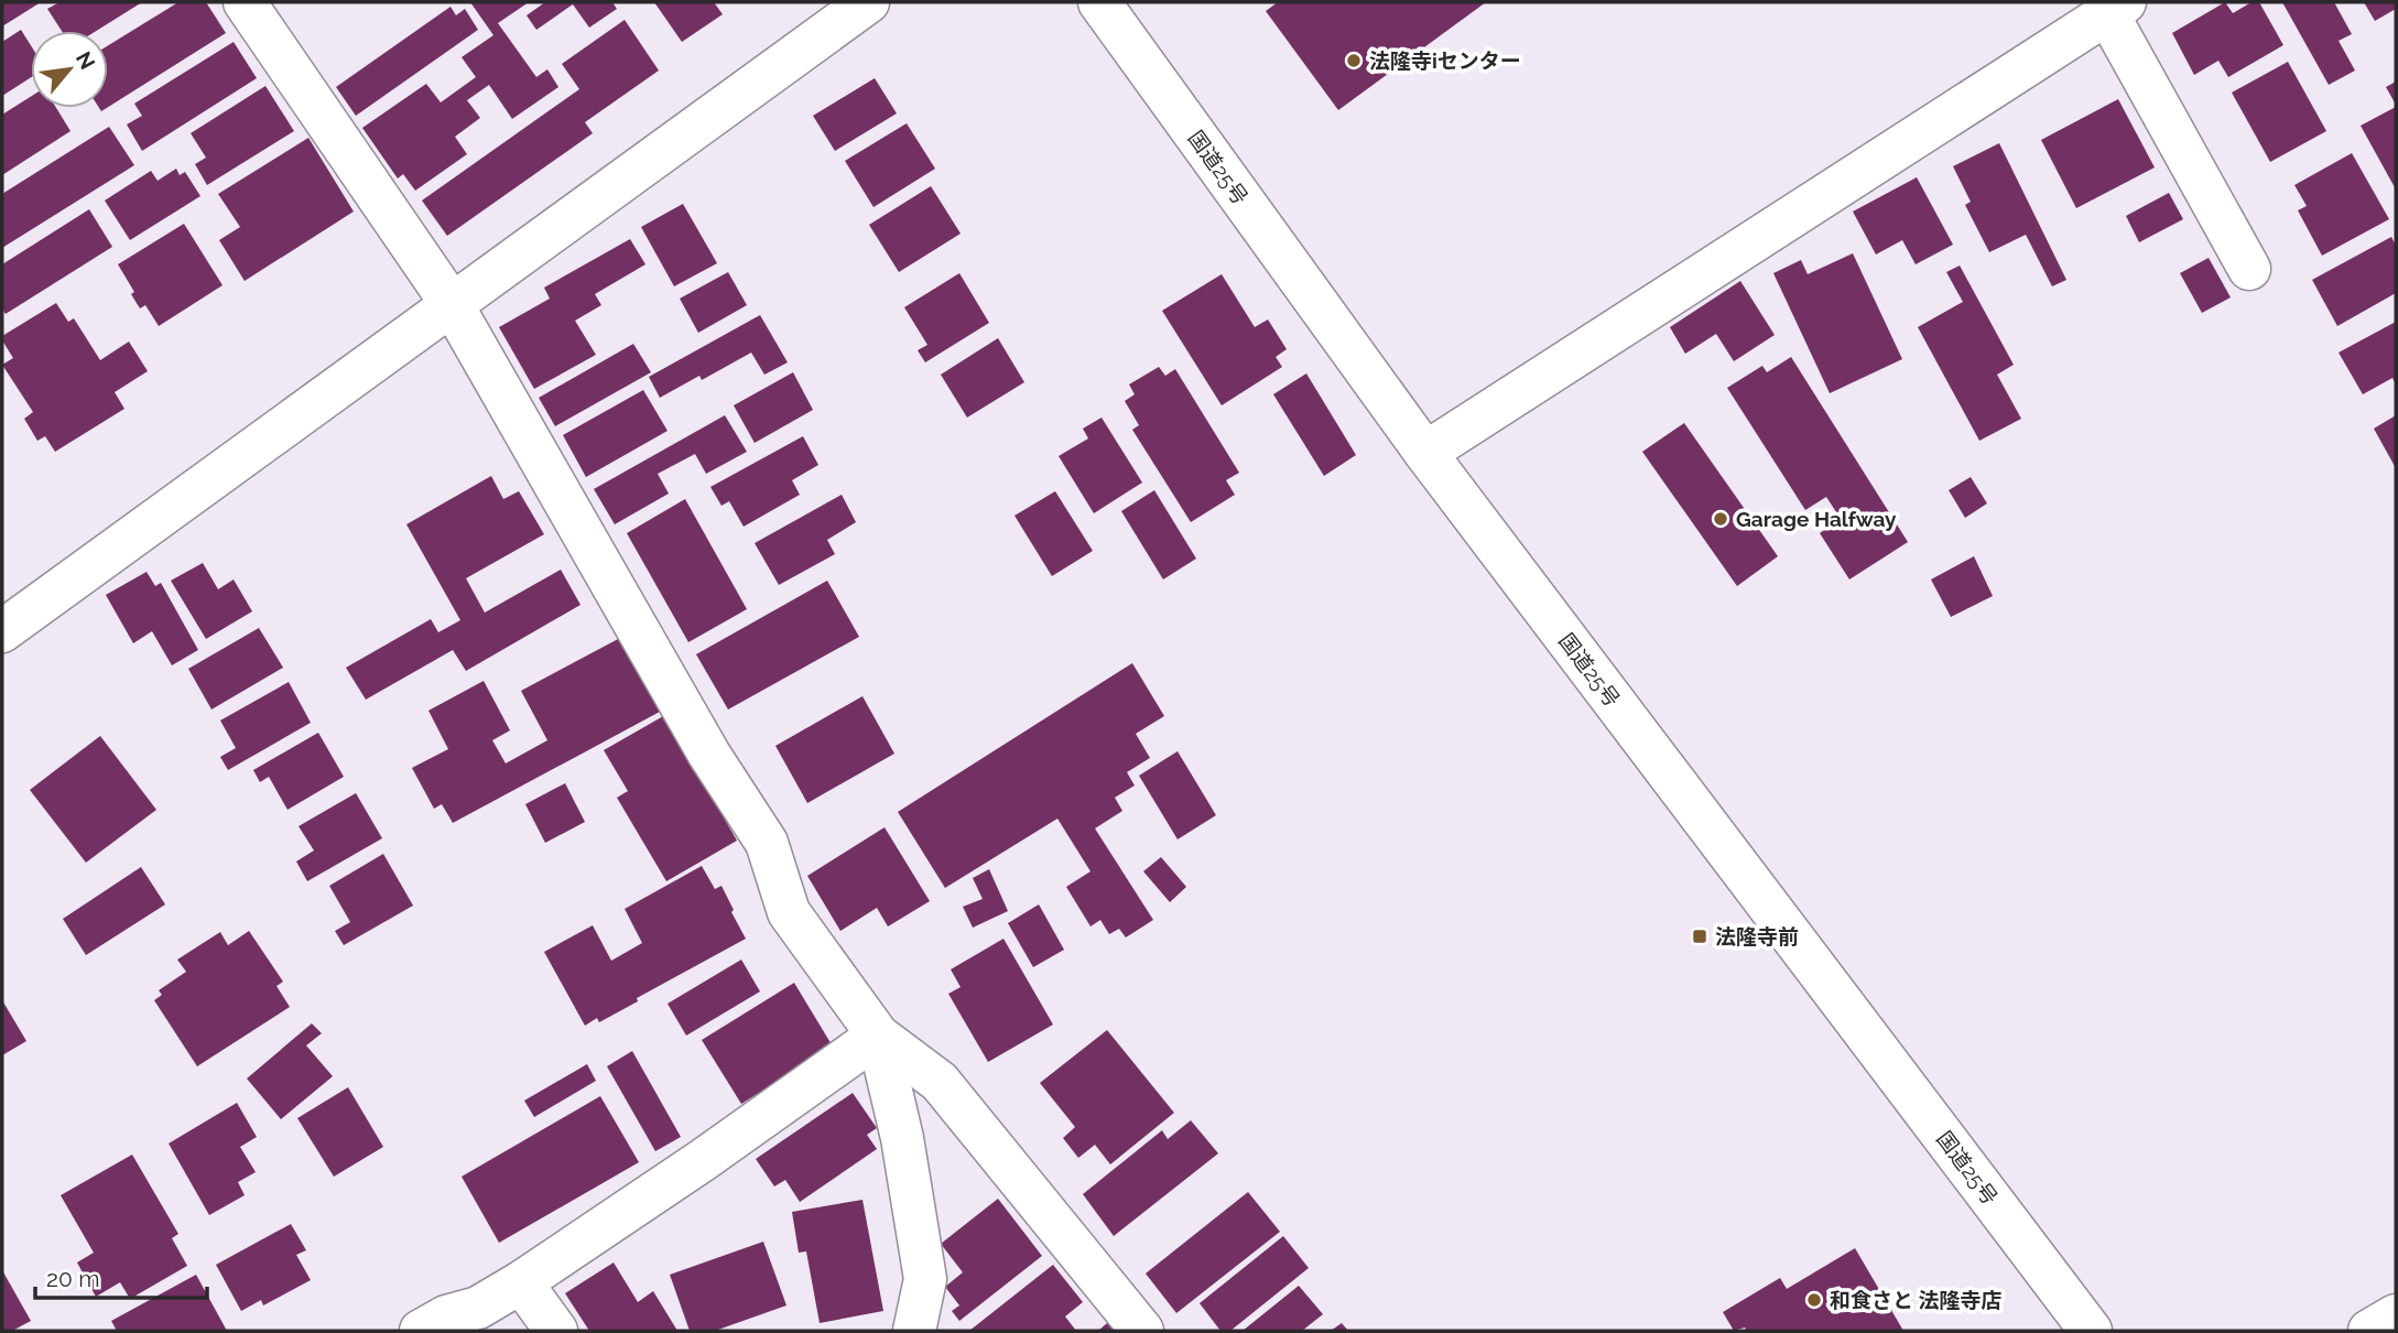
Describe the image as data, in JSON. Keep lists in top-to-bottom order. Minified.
{"streets":{"main road":["国道25号"]},"places":{"other":["法隆寺iセンター","Garage Halfway","和食さと 法隆寺店"],"transit":["法隆寺前"]},"scale_bar":"20 m","north":"top right"}
